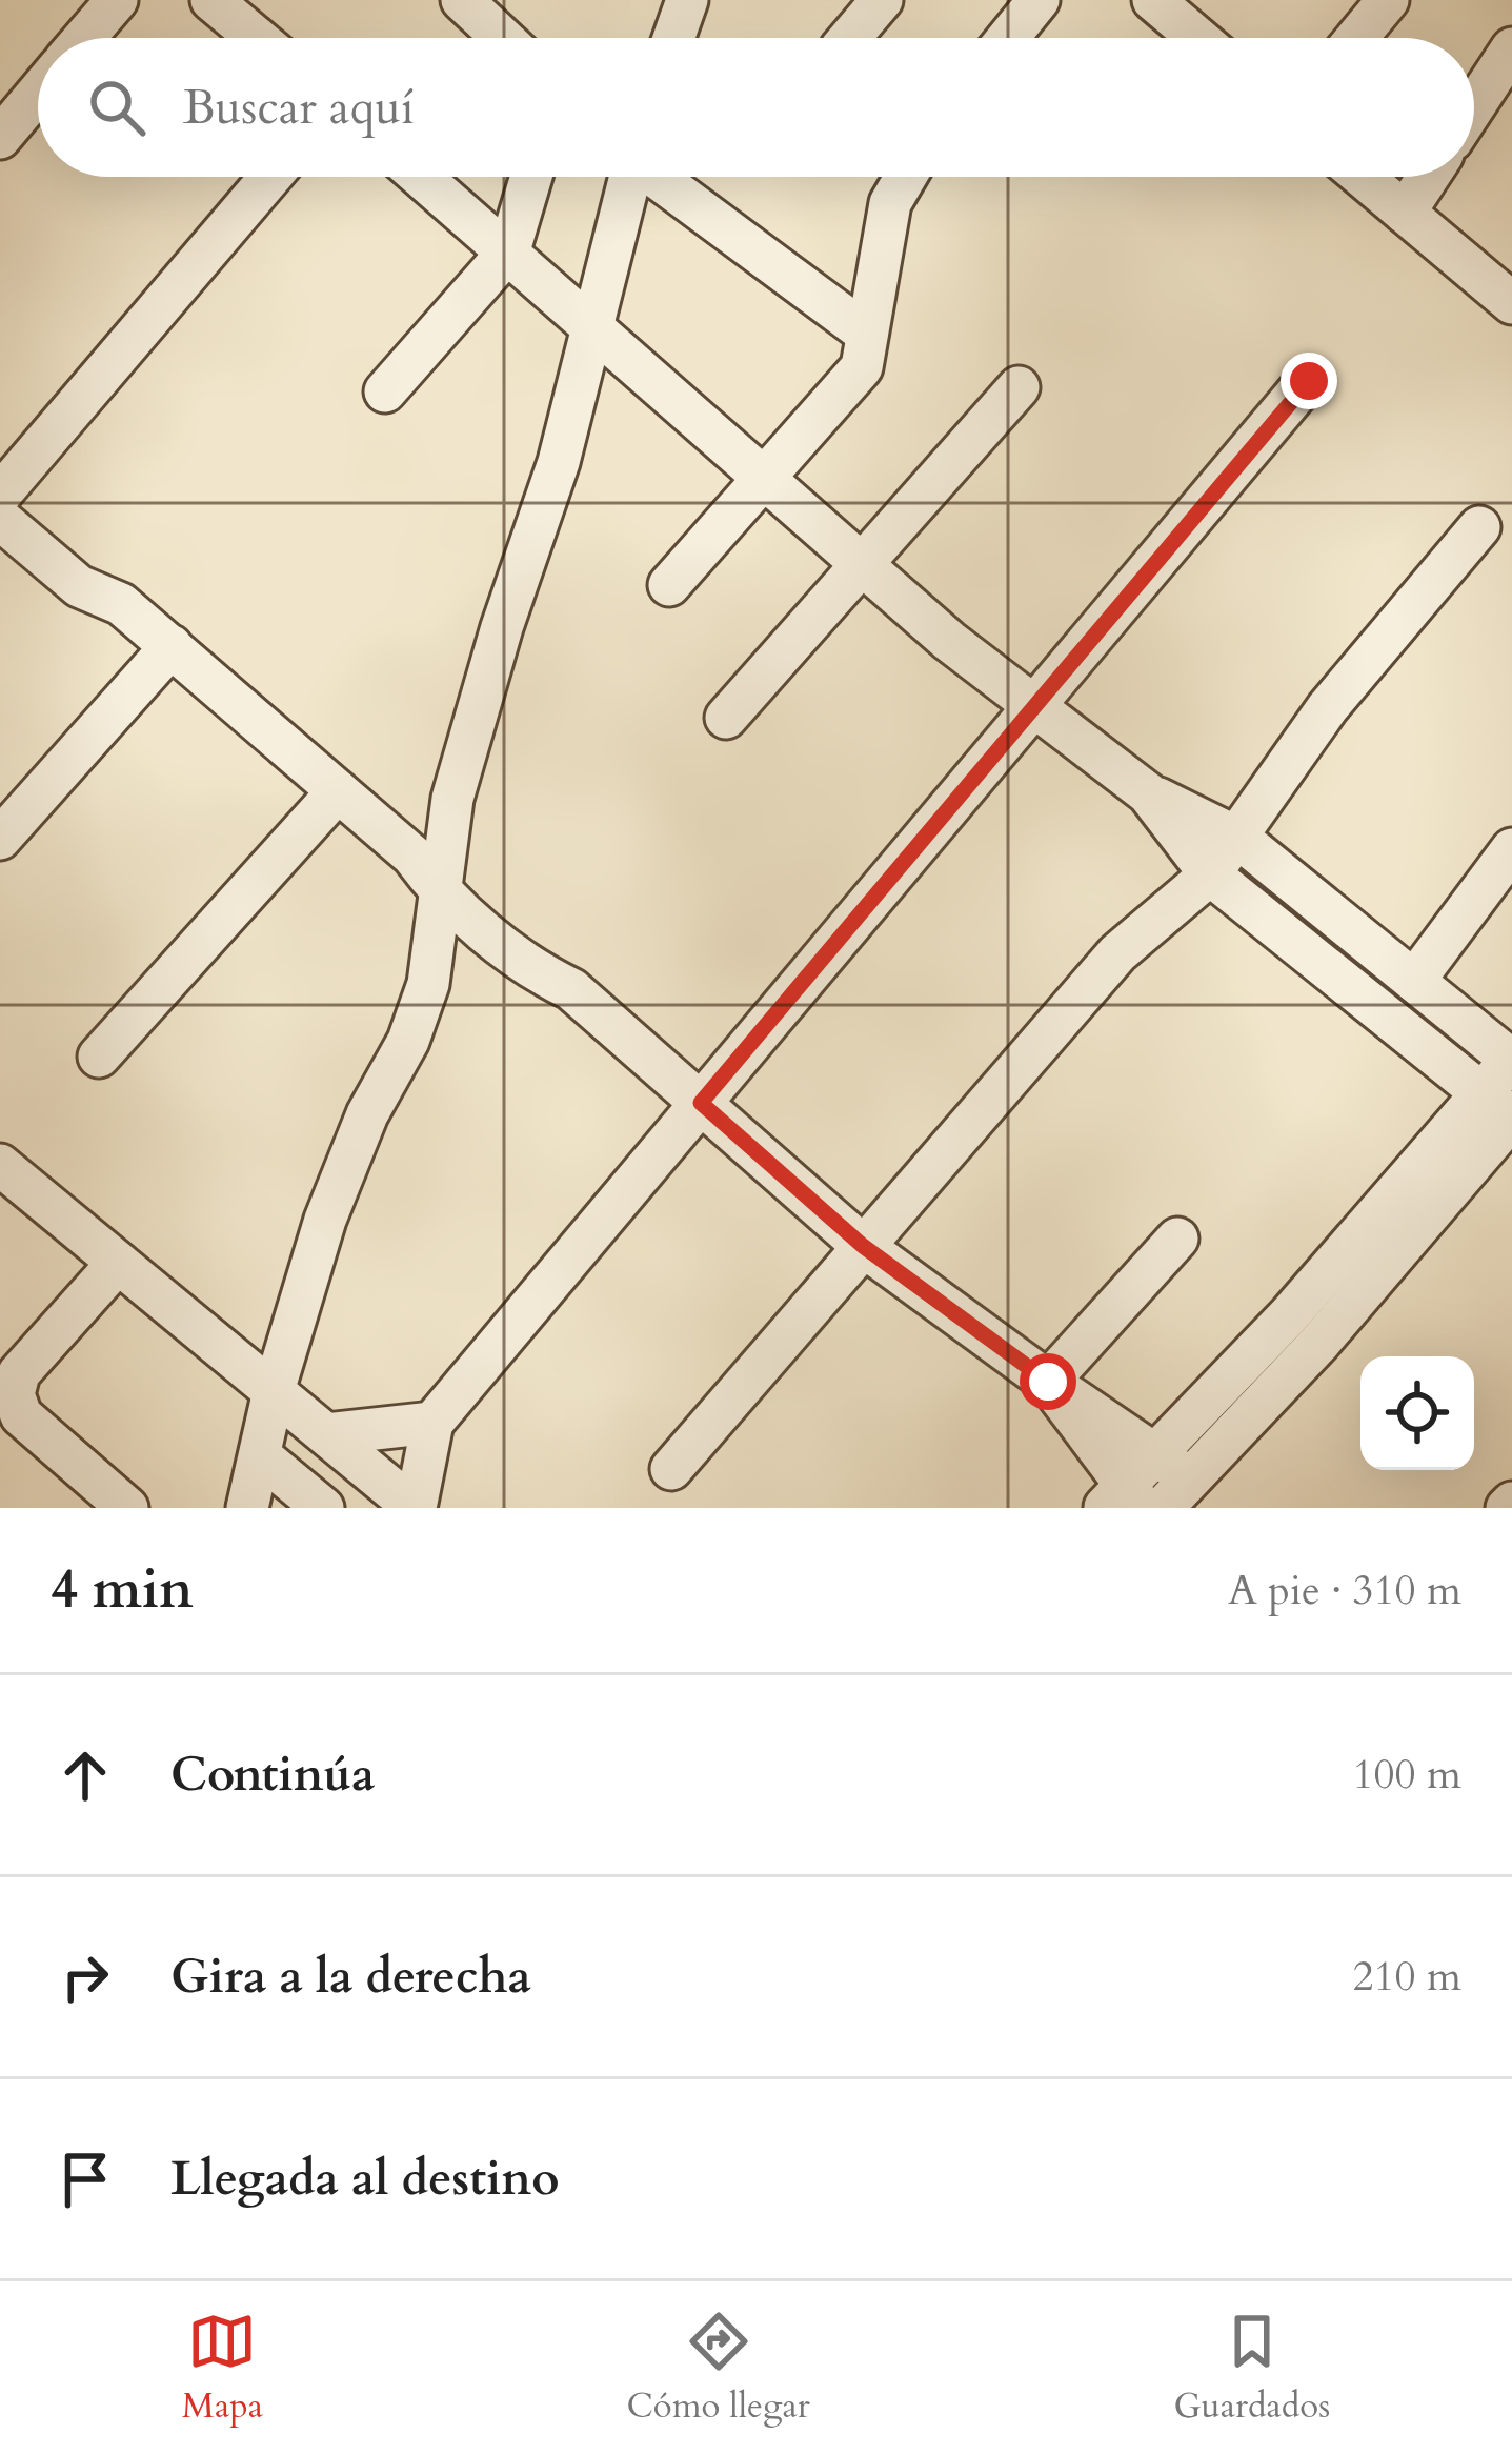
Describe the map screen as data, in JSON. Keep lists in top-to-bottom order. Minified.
{"page":{"search":"Buscar aquí","heading":["4 min","A pie · 310 m"],"list":[["Continúa","100 m"],["Gira a la derecha","210 m"],"Llegada al destino"],"nav":["Mapa","Cómo llegar","Guardados"]}}
